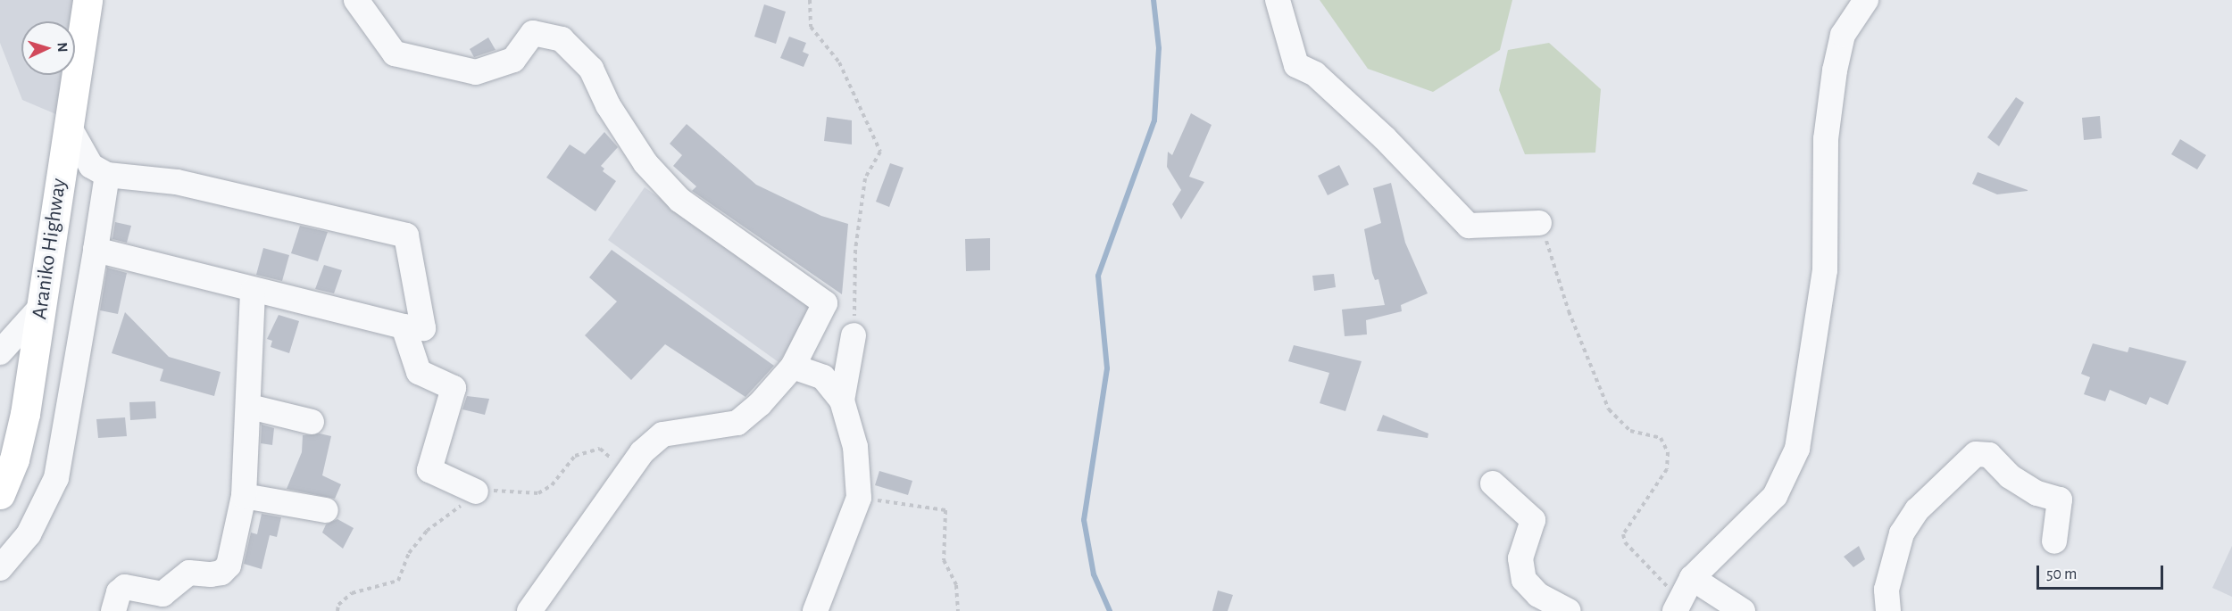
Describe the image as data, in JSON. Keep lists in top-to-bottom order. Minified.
{"streets":{"highway":["Araniko Highway"]},"scale_bar":"50 m","north":"right"}
